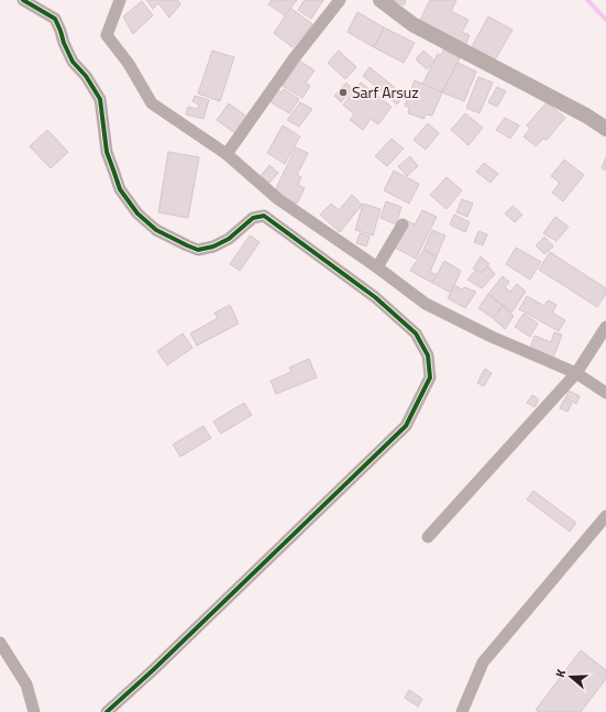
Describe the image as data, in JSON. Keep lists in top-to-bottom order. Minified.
{"places":["Sarf Arsuz"],"north":"left"}
